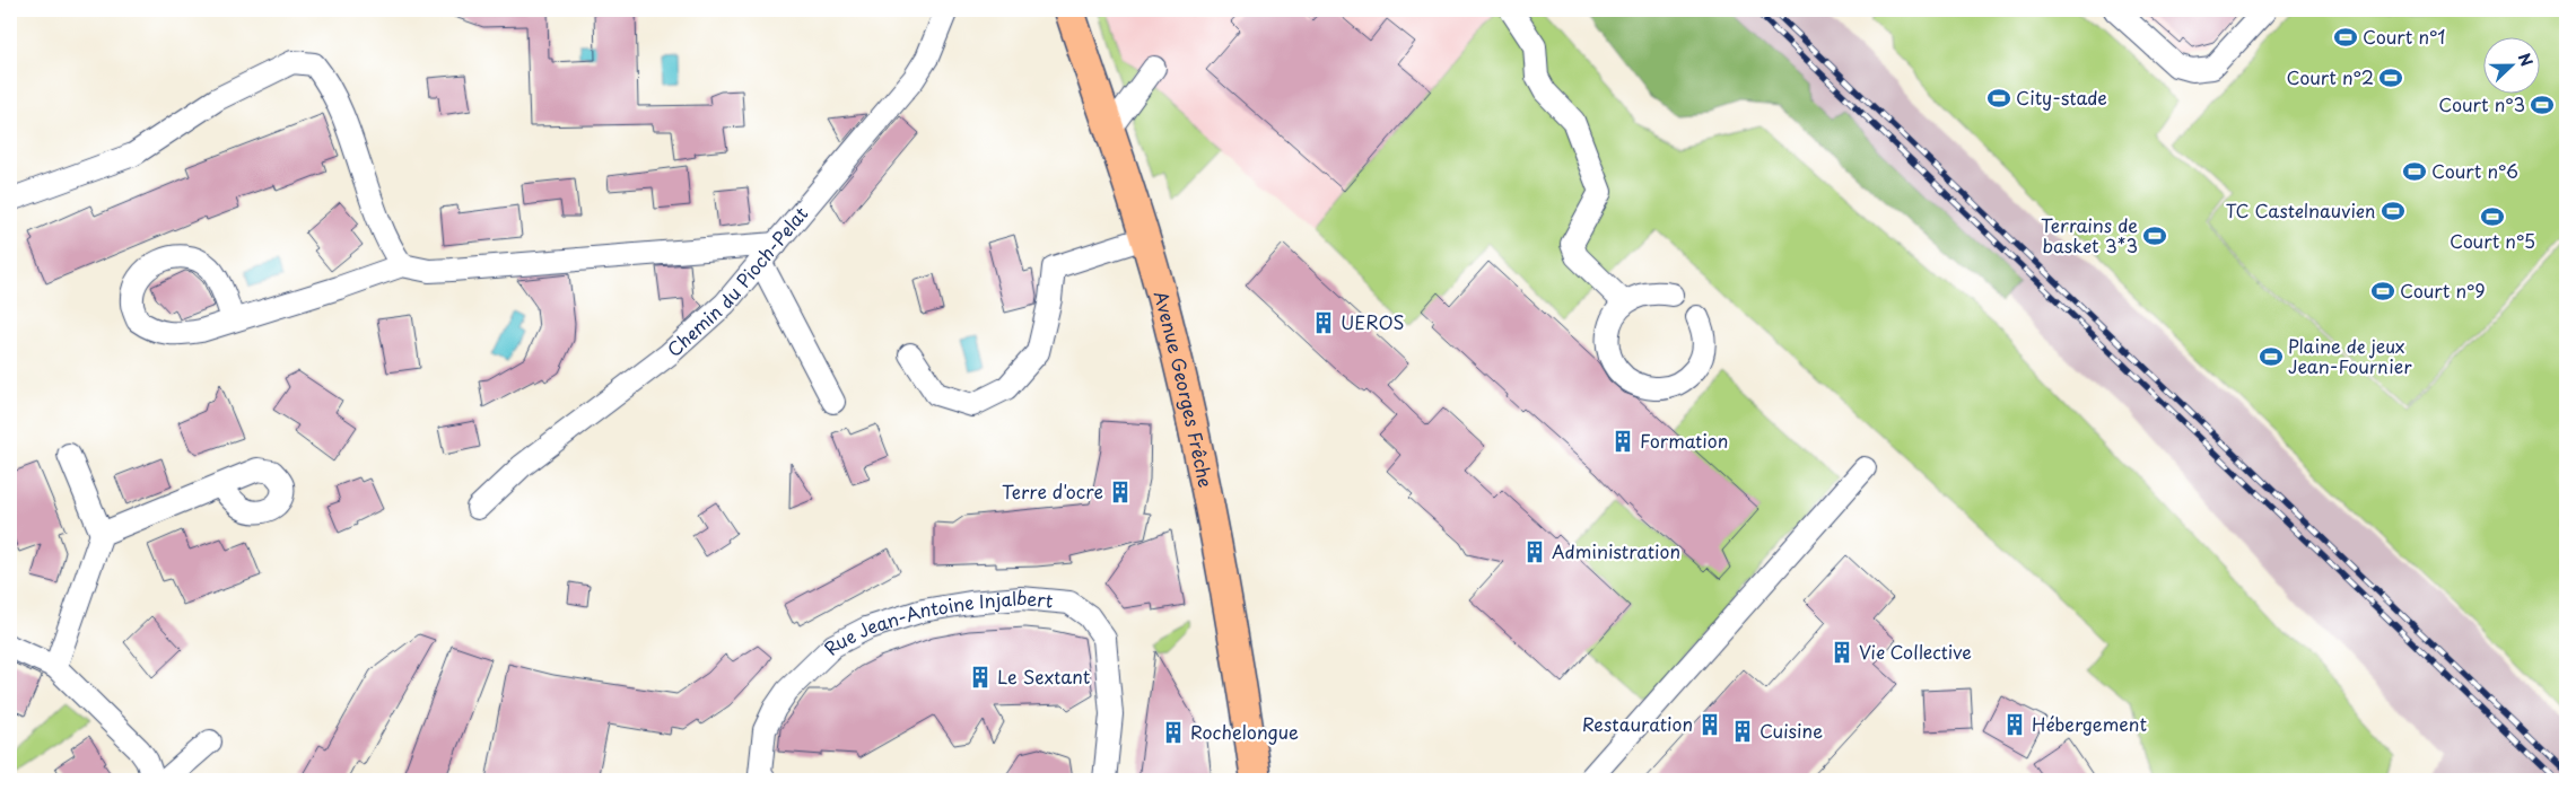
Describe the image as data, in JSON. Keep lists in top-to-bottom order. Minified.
{"streets":{"main road":["Avenue Georges Frêche"],"street":["Chemin du Pioch-Pelat","Rue Jean-Antoine Injalbert"]},"places":{"sports":["Court n°1","Court n°2","City-stade","Court n°3","Court n°6","TC Castelnauvien","Court n°5","Terrains de basket 3*3","Court n°9","Plaine de jeux Jean-Fournier"],"building":["UEROS","Formation","Terre d'ocre","Administration","Vie Collective","Le Sextant","Restauration","Hébergement","Cuisine","Rochelongue"]},"north":"right"}
